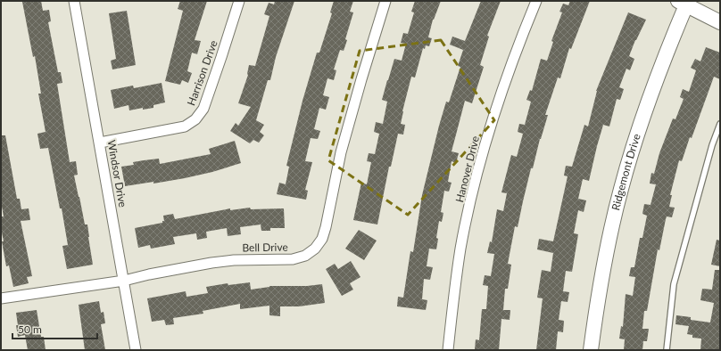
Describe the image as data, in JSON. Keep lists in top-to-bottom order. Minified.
{"streets":{"street":["Harrison Drive","Hanover Drive","Ridgemont Drive","Windsor Drive","Bell Drive"]},"crossings":[["Harrison Drive","Windsor Drive"],["Windsor Drive","Bell Drive"]],"scale_bar":"50 m"}
